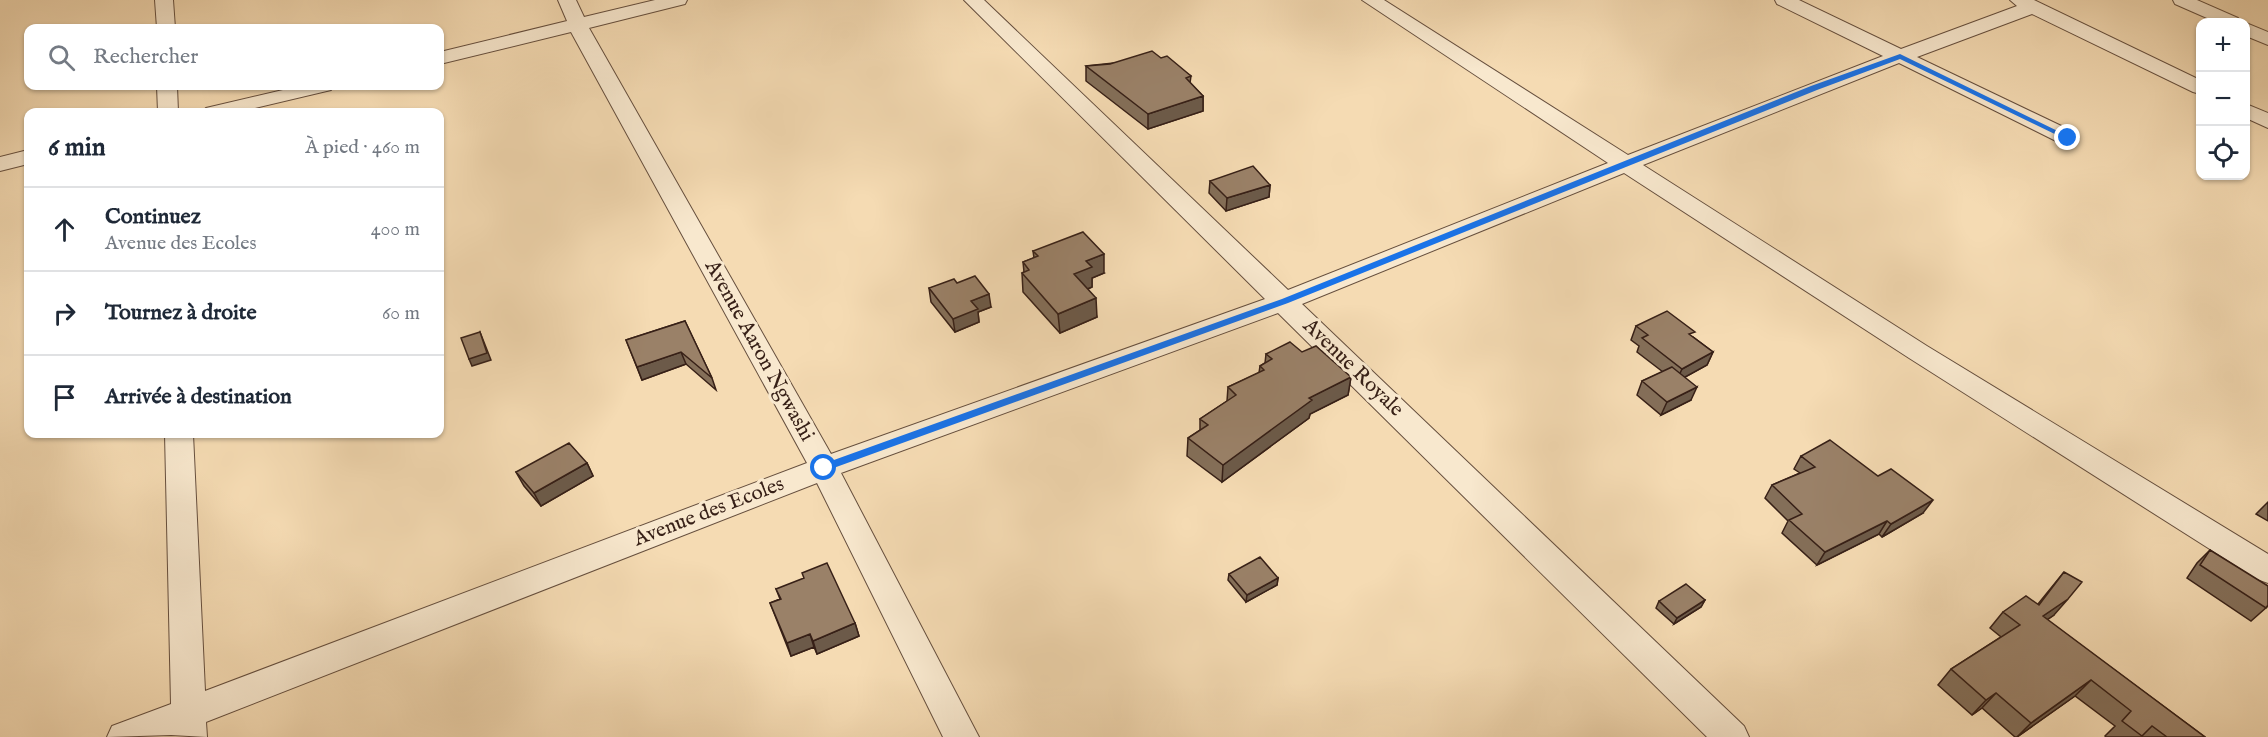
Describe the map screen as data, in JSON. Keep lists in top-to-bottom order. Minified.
{"streets":{"street":["Avenue Aaron Ngwashi","Avenue Royale","Avenue des Ecoles"]},"crossings":[["Avenue Aaron Ngwashi","Avenue des Ecoles"],["Avenue Royale","Avenue des Ecoles"]],"page":{"map_buttons":["+","−"],"search":"Rechercher","heading":["6 min","À pied · 460 m"],"list":[["Continuez","Avenue des Ecoles","400 m"],["Tournez à droite","60 m"],"Arrivée à destination"]}}
